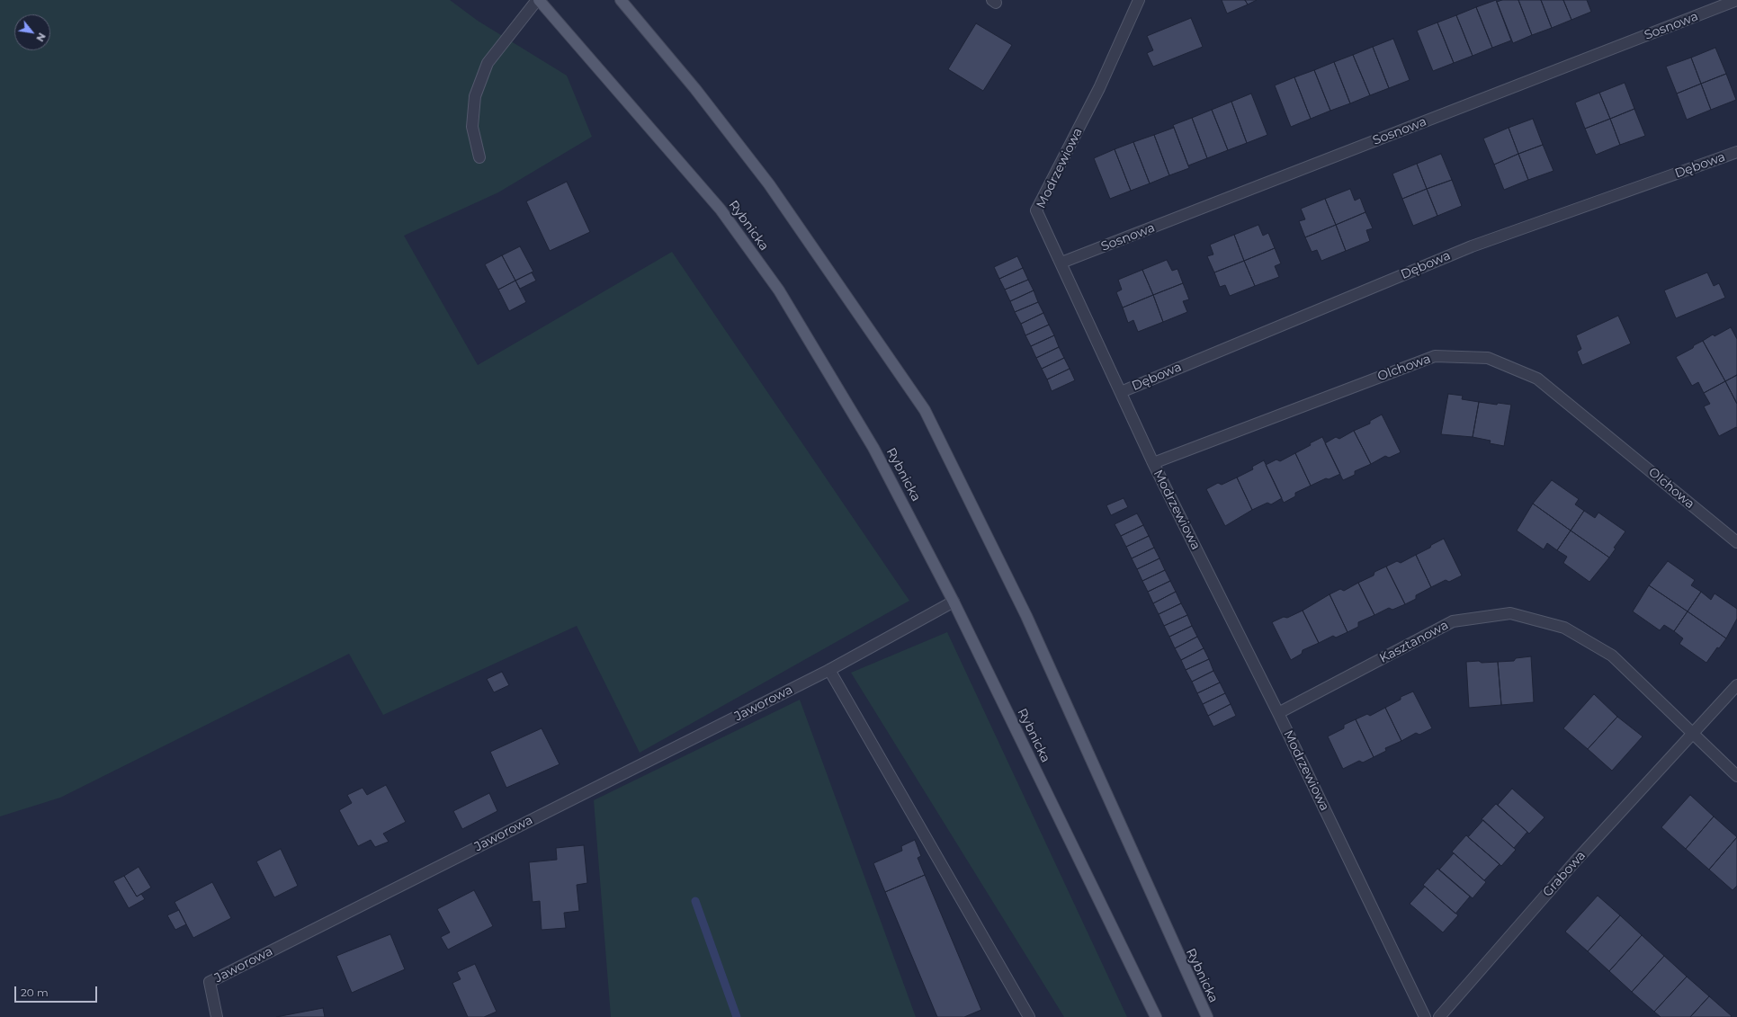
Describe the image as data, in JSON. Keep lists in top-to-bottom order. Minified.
{"streets":{"main road":["Rybnicka"],"street":["Sosnowa","Dębowa","Modrzewiowa","Olchowa","Kasztanowa","Jaworowa","Grabowa"]},"crossings":[["Sosnowa","Modrzewiowa"],["Dębowa","Modrzewiowa"],["Modrzewiowa","Olchowa"],["Modrzewiowa","Kasztanowa"],["Kasztanowa","Grabowa"]],"scale_bar":"20 m","north":"bottom right"}
